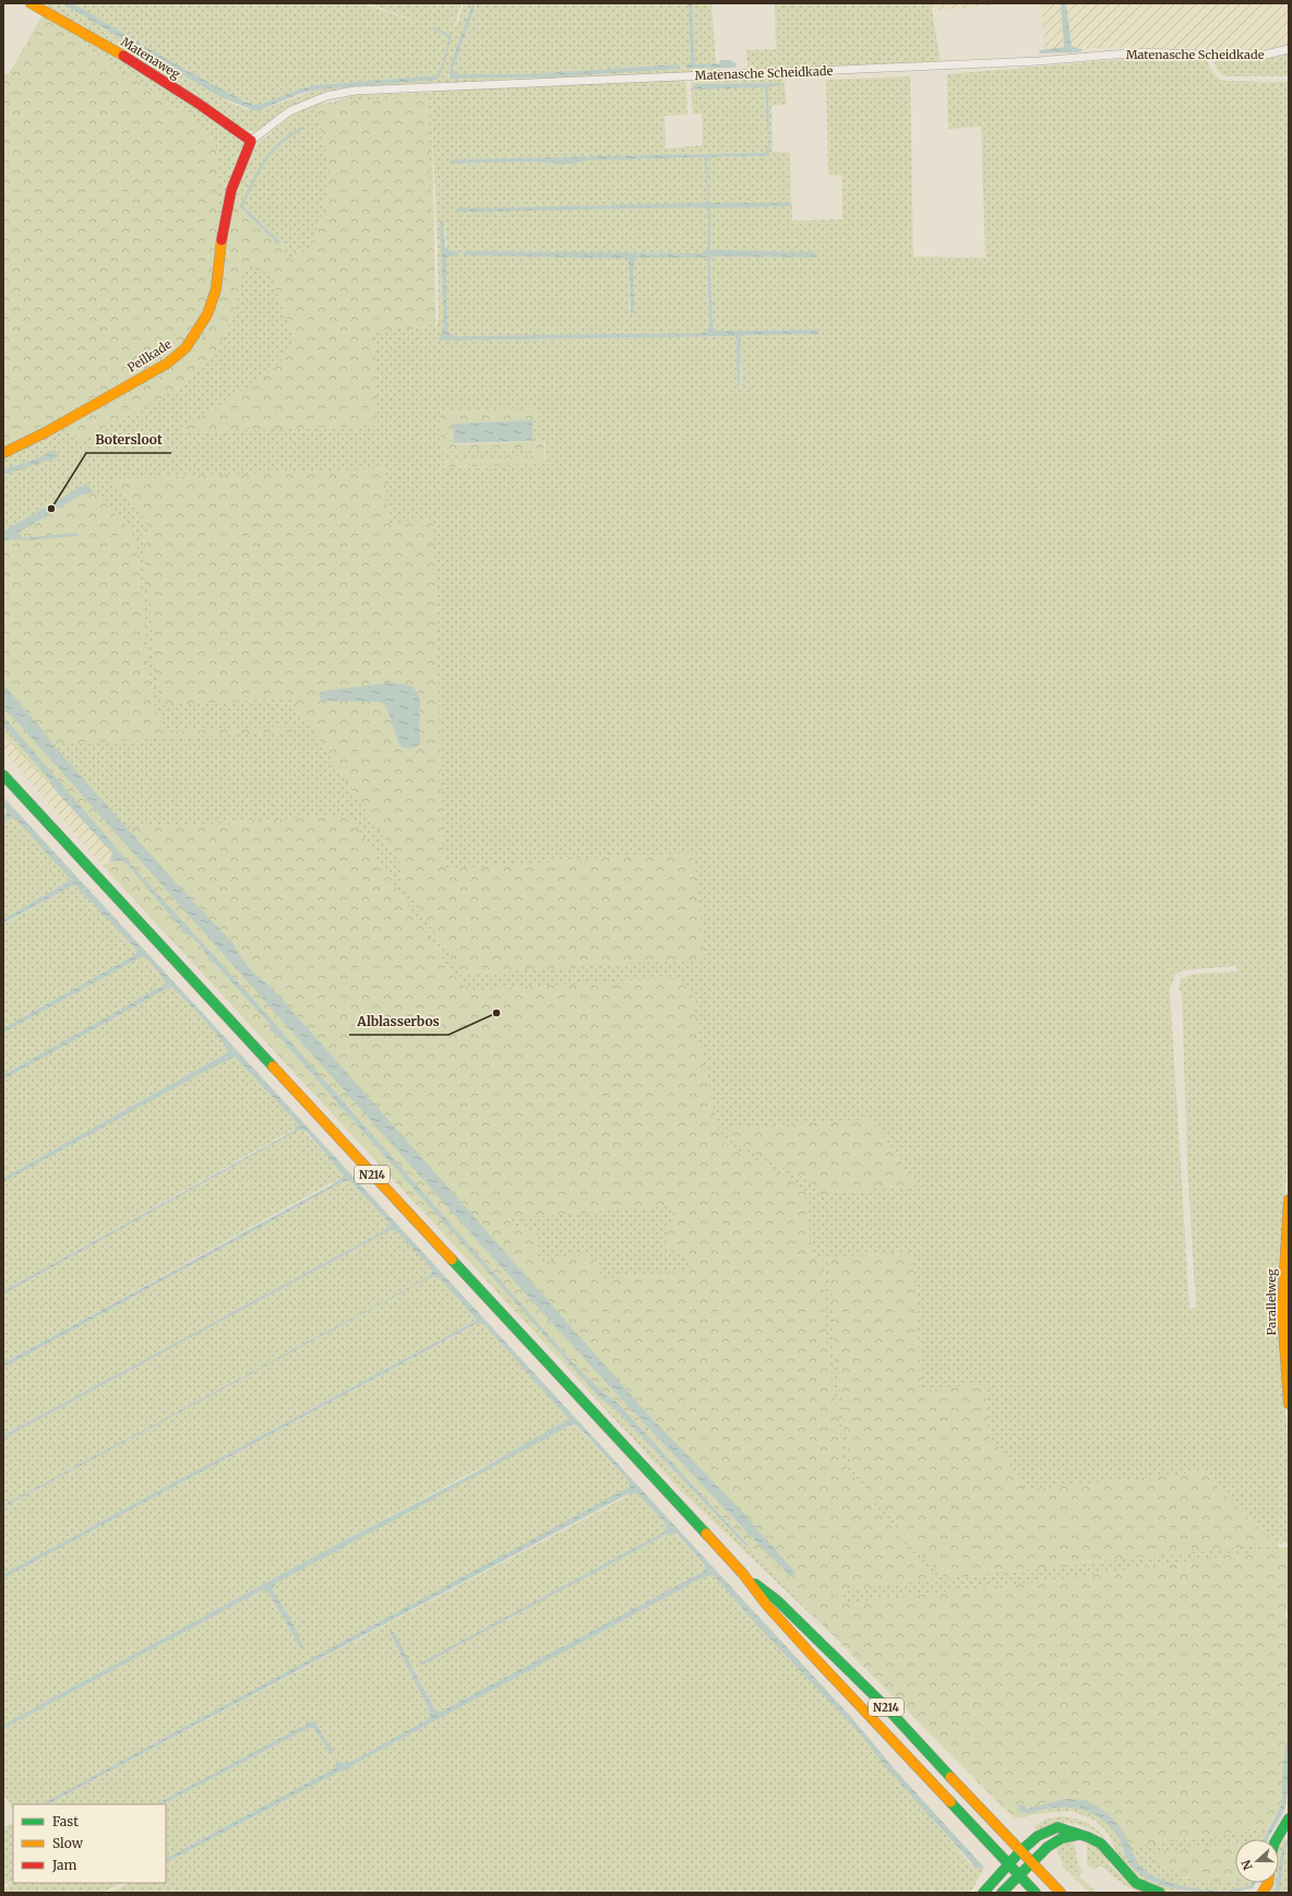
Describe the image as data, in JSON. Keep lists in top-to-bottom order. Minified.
{"streets":{"main road":["Matenaweg","Peilkade","N214","Parallelweg"],"street":["Matenasche Scheidkade"]},"crossings":[["Matenasche Scheidkade","Matenaweg"],["Matenasche Scheidkade","Peilkade"],["Matenaweg","Peilkade"]],"places":["Botersloot","Alblasserbos"],"legend":["Fast","Slow","Jam"],"north":"left"}
